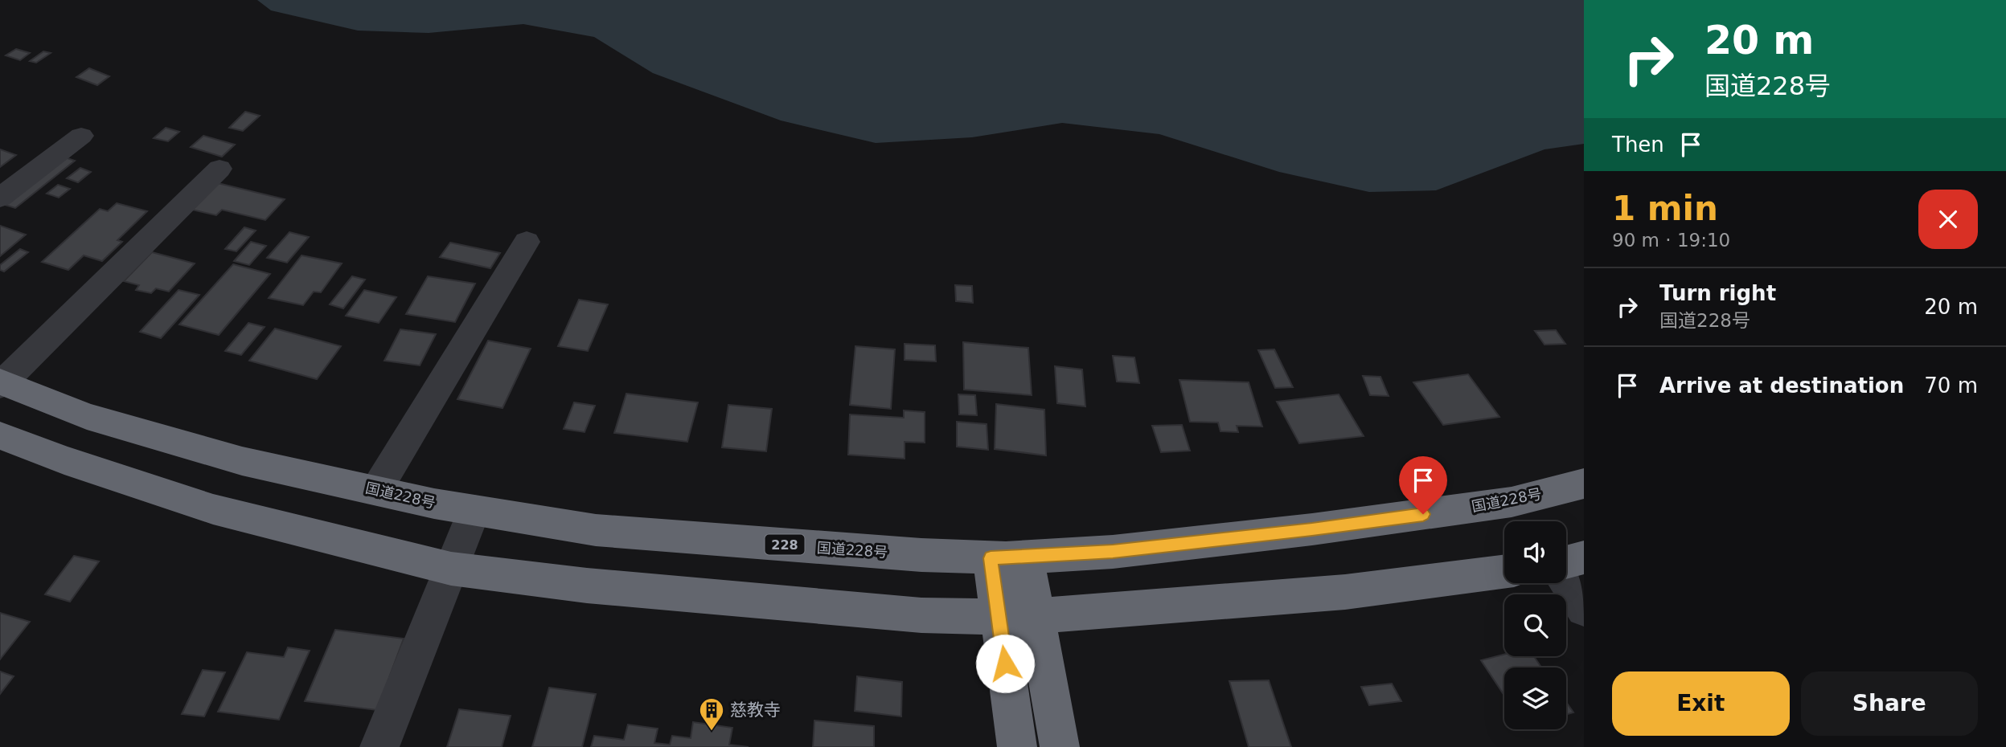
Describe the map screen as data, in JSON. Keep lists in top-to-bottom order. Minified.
{"streets":{"highway":["国道228号","228"]},"places":{"building":["慈教寺"]},"page":{"turn":["20 m","国道228号"],"then":"Then","heading":["1 min","90 m · 19:10"],"list":[{"name":"Turn right","note":"国道228号","value":"20 m"},{"name":"Arrive at destination","value":"70 m"}],"buttons":["Exit","Share"]}}
